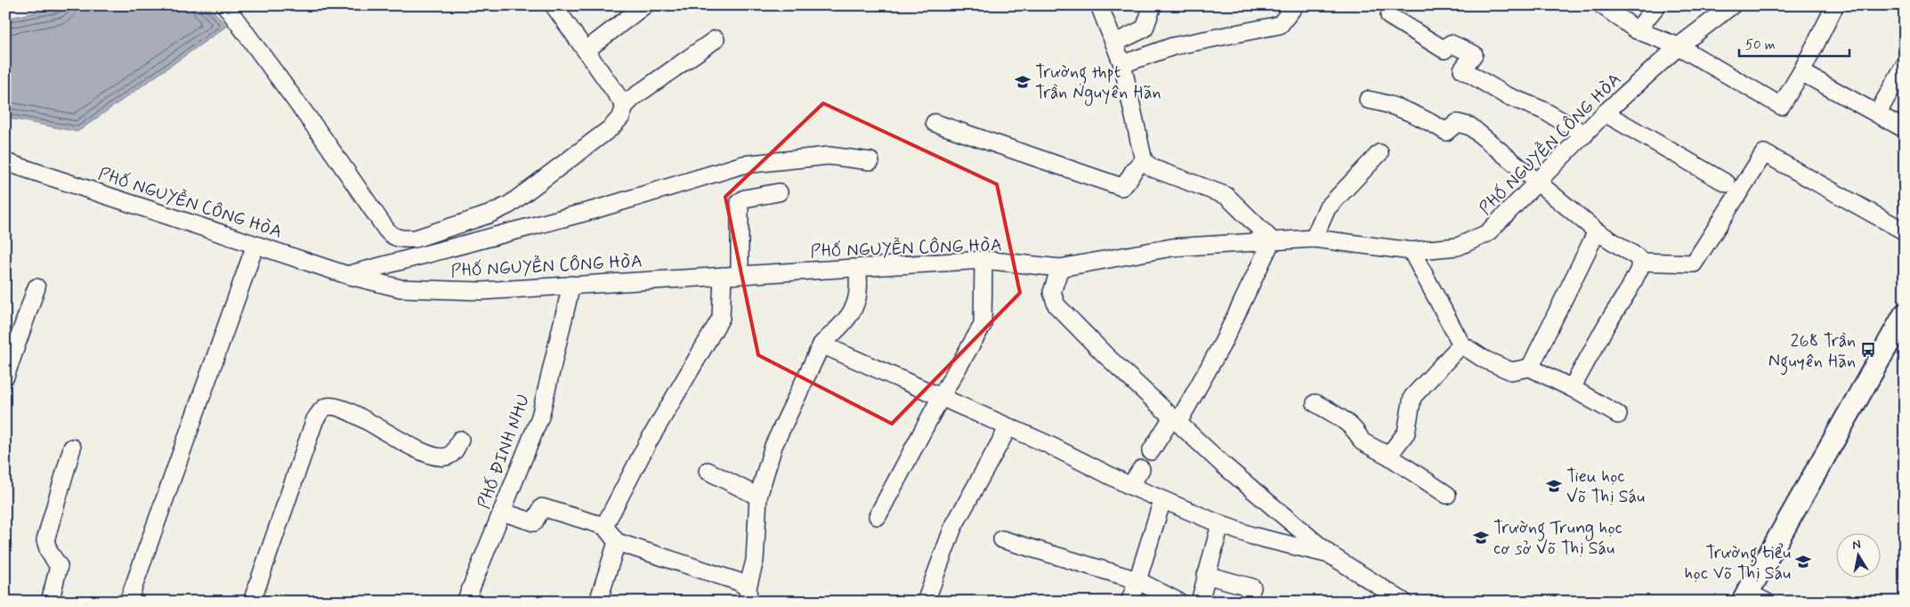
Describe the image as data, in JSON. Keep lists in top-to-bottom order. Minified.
{"streets":{"street":["PHỐ NGUYỄN CÔNG HÒA","PHỐ ĐINH NHU"]},"crossings":[["PHỐ NGUYỄN CÔNG HÒA","PHỐ ĐINH NHU"]],"places":{"school or university":["Trường thpt Trần Nguyên Hãn","Tieu học Võ Thị Sáu","Trường Trung học cơ sở Võ Thị Sáu","Trường tiểu học Võ Thị Sáu"],"bus stop":["268 Trần Nguyên Hãn"]},"scale_bar":"50 m","north":"top"}
